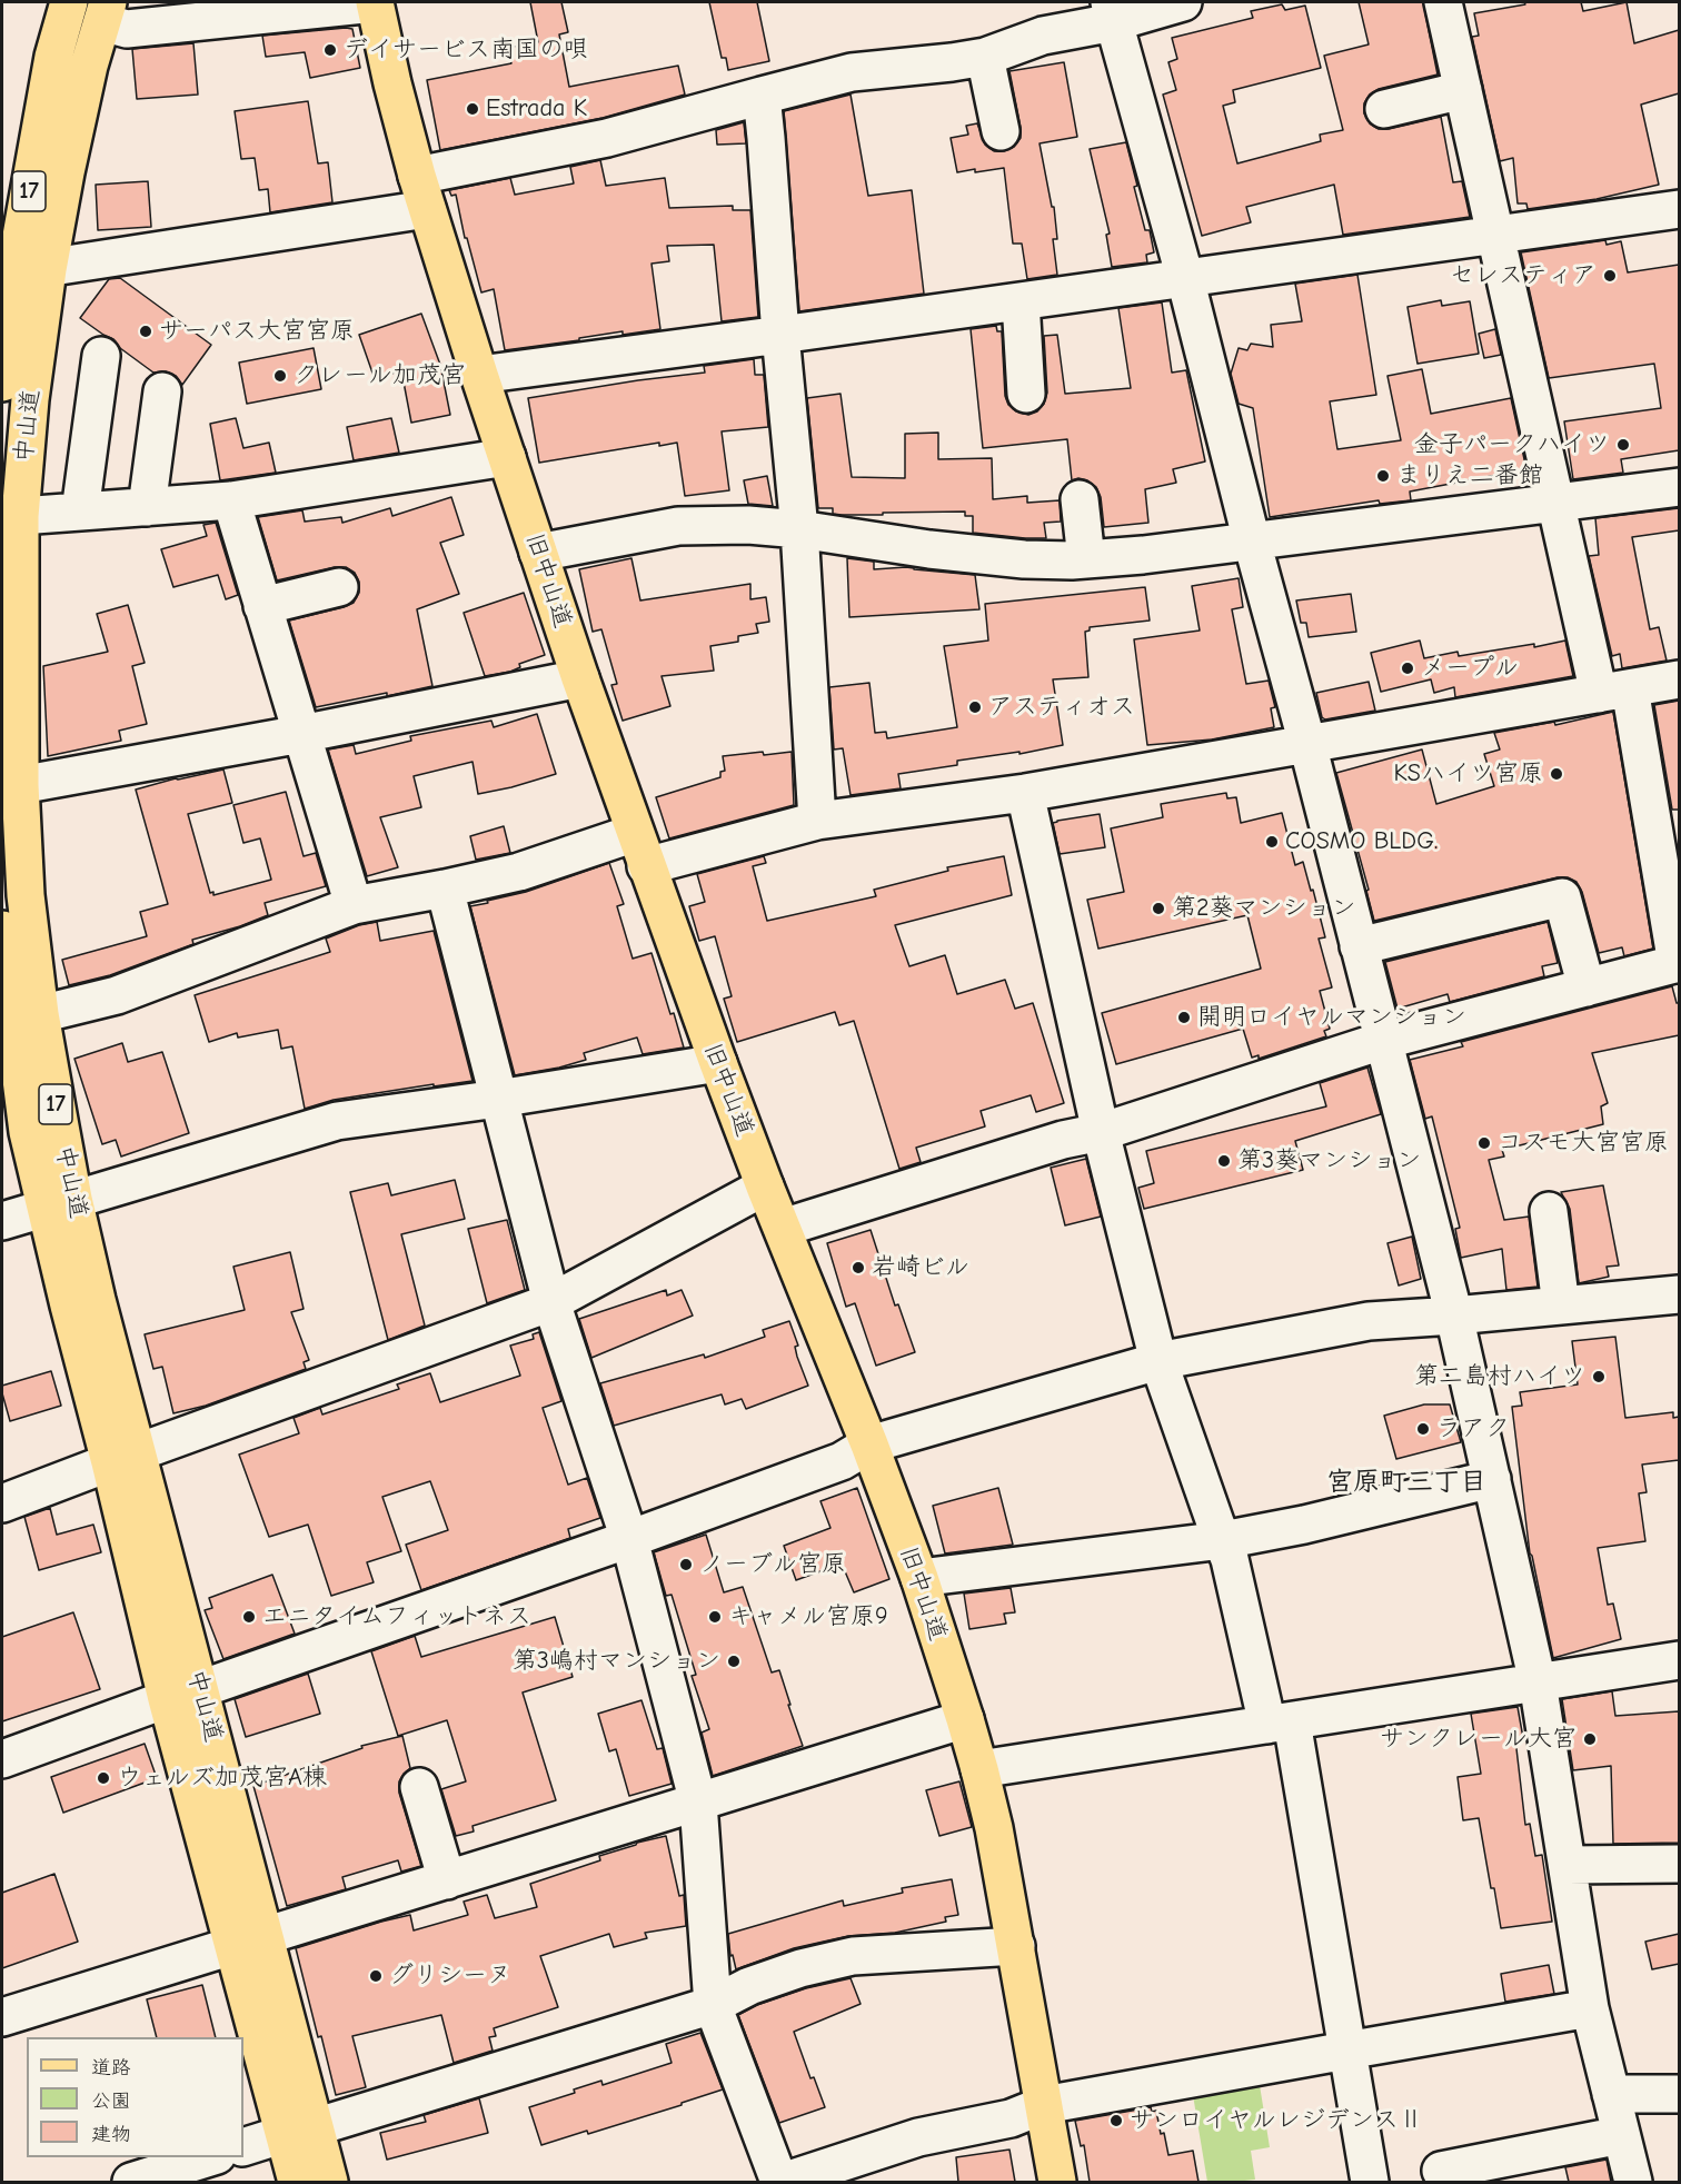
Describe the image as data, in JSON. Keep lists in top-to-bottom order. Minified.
{"streets":{"main road":["17","中山道","旧中山道"]},"districts":["宮原町三丁目"],"places":["デイサービス南国の唄","Estrada K","セレスティア","サーパス大宮宮原","クレール加茂宮","金子パークハイツ","まりえ二番館","メープル","アスティオス","KSハイツ宮原","COSMO BLDG.","第2葵マンション","開明ロイヤルマンション","コスモ大宮宮原","第3葵マンション","岩崎ビル","第二島村ハイツ","ラアク","ノーブル宮原","エニタイムフィットネス","キャメル宮原9","第3嶋村マンション","サンクレール大宮","ウェルズ加茂宮A棟","グリシーヌ","サンロイヤルレジデンスⅡ"],"legend":["道路","公園","建物"]}
